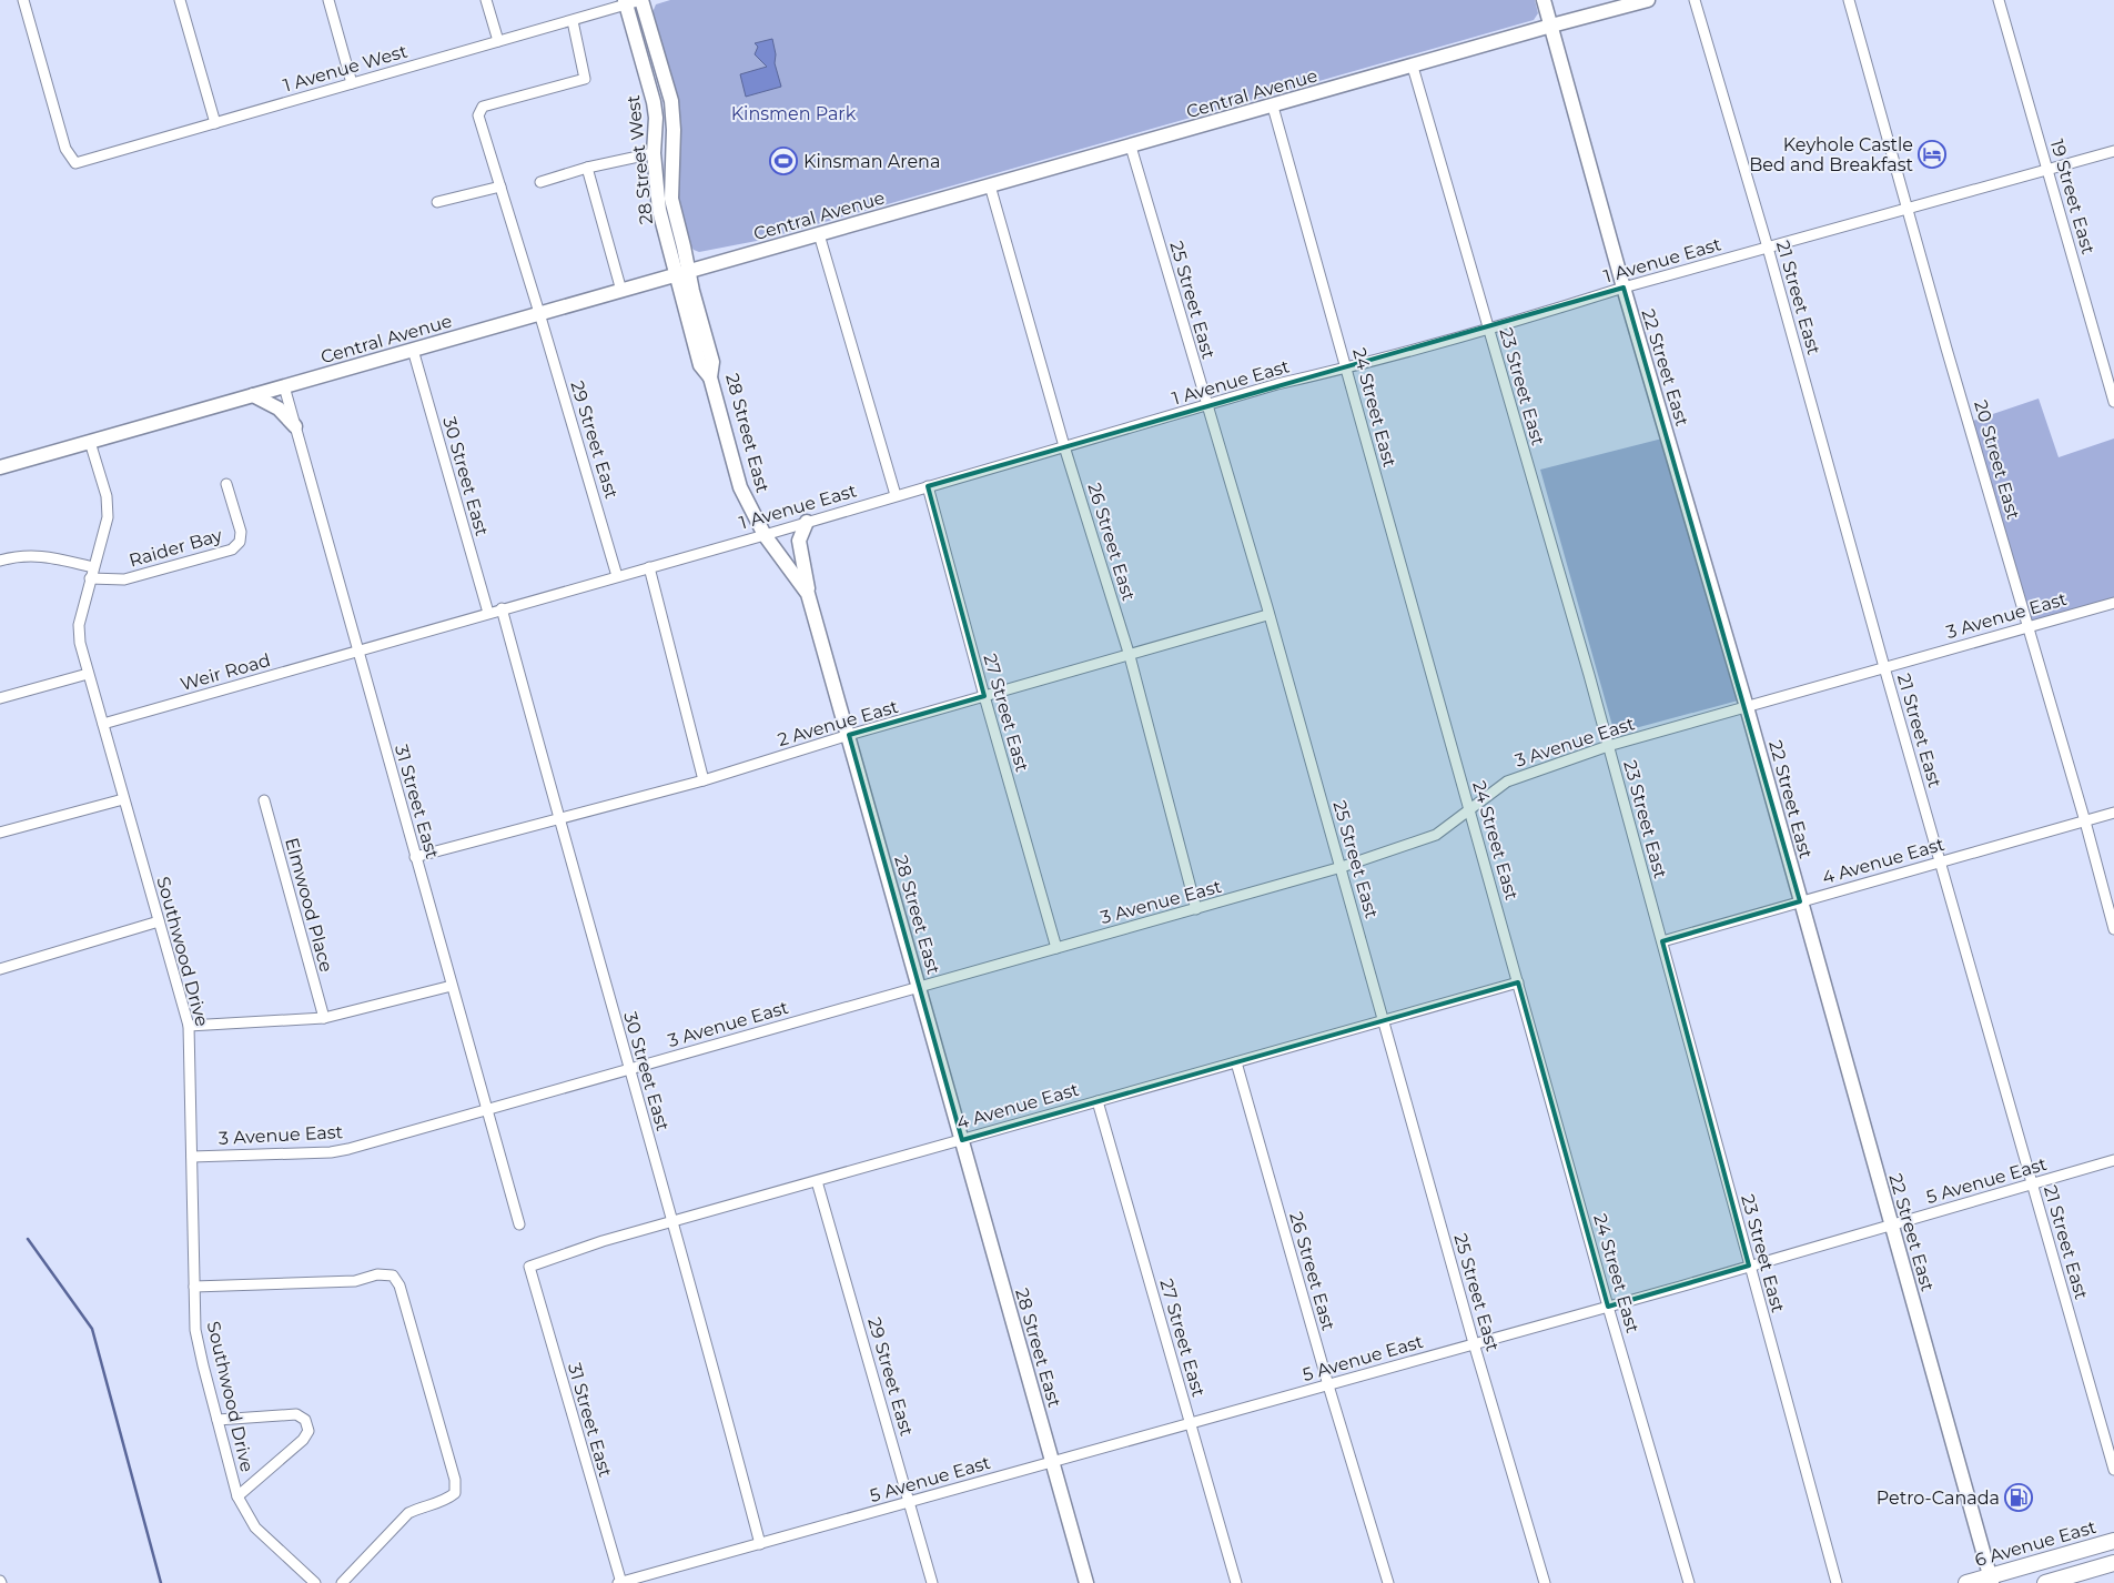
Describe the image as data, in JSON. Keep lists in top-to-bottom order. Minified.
{"streets":{"main road":["6 Avenue East"],"street":["1 Avenue West","Central Avenue","28 Street West","19 Street East","1 Avenue East","21 Street East","25 Street East","22 Street East","23 Street East","24 Street East","28 Street East","29 Street East","20 Street East","30 Street East","26 Street East","Raider Bay","3 Avenue East","Weir Road","27 Street East","2 Avenue East","31 Street East","4 Avenue East","Elmwood Place","Southwood Drive","5 Avenue East"]},"crossings":[["1 Avenue West","28 Street West"],["1 Avenue West","29 Street East"],["Central Avenue","28 Street West"],["Central Avenue","25 Street East"],["Central Avenue","22 Street East"],["Central Avenue","23 Street East"],["Central Avenue","24 Street East"],["Central Avenue","28 Street East"],["Central Avenue","29 Street East"],["Central Avenue","30 Street East"],["Central Avenue","26 Street East"],["Central Avenue","31 Street East"],["Central Avenue","Southwood Drive"],["28 Street West","28 Street East"],["19 Street East","1 Avenue East"],["1 Avenue East","21 Street East"],["1 Avenue East","25 Street East"],["1 Avenue East","22 Street East"],["1 Avenue East","23 Street East"],["1 Avenue East","24 Street East"],["1 Avenue East","28 Street East"],["1 Avenue East","29 Street East"],["1 Avenue East","20 Street East"],["1 Avenue East","30 Street East"],["1 Avenue East","26 Street East"],["1 Avenue East","Weir Road"],["1 Avenue East","27 Street East"],["1 Avenue East","31 Street East"],["21 Street East","3 Avenue East"],["21 Street East","4 Avenue East"],["21 Street East","5 Avenue East"],["25 Street East","3 Avenue East"],["25 Street East","2 Avenue East"],["25 Street East","4 Avenue East"],["25 Street East","5 Avenue East"],["22 Street East","3 Avenue East"],["22 Street East","4 Avenue East"],["22 Street East","5 Avenue East"],["22 Street East","6 Avenue East"],["23 Street East","3 Avenue East"],["23 Street East","4 Avenue East"],["23 Street East","5 Avenue East"],["24 Street East","3 Avenue East"],["24 Street East","4 Avenue East"],["24 Street East","5 Avenue East"],["28 Street East","3 Avenue East"],["28 Street East","2 Avenue East"],["28 Street East","4 Avenue East"],["28 Street East","5 Avenue East"],["29 Street East","4 Avenue East"],["29 Street East","5 Avenue East"],["20 Street East","3 Avenue East"],["20 Street East","4 Avenue East"],["30 Street East","3 Avenue East"],["30 Street East","2 Avenue East"],["30 Street East","4 Avenue East"],["30 Street East","5 Avenue East"],["26 Street East","3 Avenue East"],["26 Street East","2 Avenue East"],["26 Street East","4 Avenue East"],["26 Street East","5 Avenue East"],["Raider Bay","Southwood Drive"],["3 Avenue East","27 Street East"],["3 Avenue East","31 Street East"],["3 Avenue East","Southwood Drive"],["Weir Road","31 Street East"],["Weir Road","Southwood Drive"],["27 Street East","2 Avenue East"],["27 Street East","4 Avenue East"],["27 Street East","5 Avenue East"],["2 Avenue East","31 Street East"],["31 Street East","4 Avenue East"],["31 Street East","5 Avenue East"]],"parks":["Kinsmen Park"],"places":{"hotel":["Keyhole Castle Bed and Breakfast"],"sports":["Kinsman Arena"],"fuel station":["Petro-Canada"]}}
